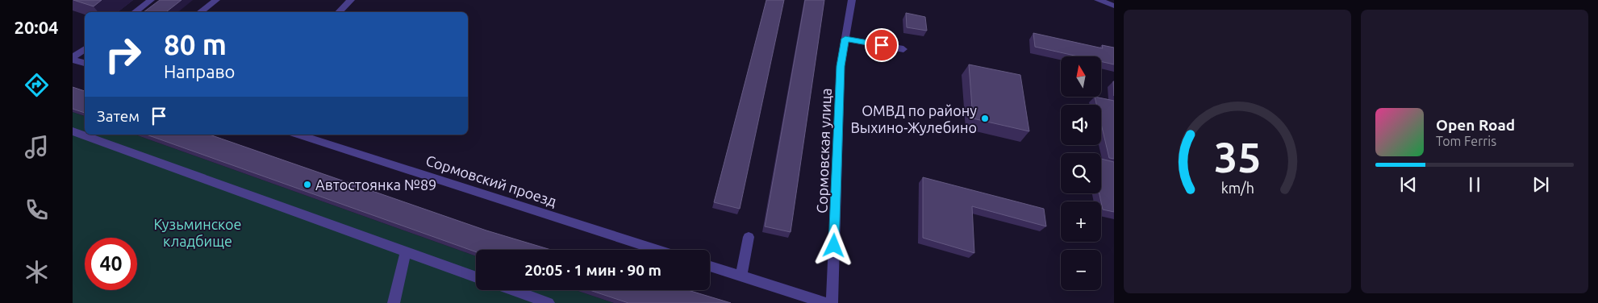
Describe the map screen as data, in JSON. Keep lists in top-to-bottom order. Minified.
{"streets":{"street":["Сормовская улица","Сормовский проезд"]},"parks":["Кузьминское кладбище"],"places":["ОМВД по району Выхино-Жулебино","Автостоянка №89"],"north":"top","page":{"tabs":"20:04","turn":["80 m","Направо"],"map_buttons":["+","−"],"then":"Затем","song":["Open Road","Tom Ferris"],"limit":"40","trip":"20:05 · 1 мин · 90 m","gauge":["35","km/h"]}}
